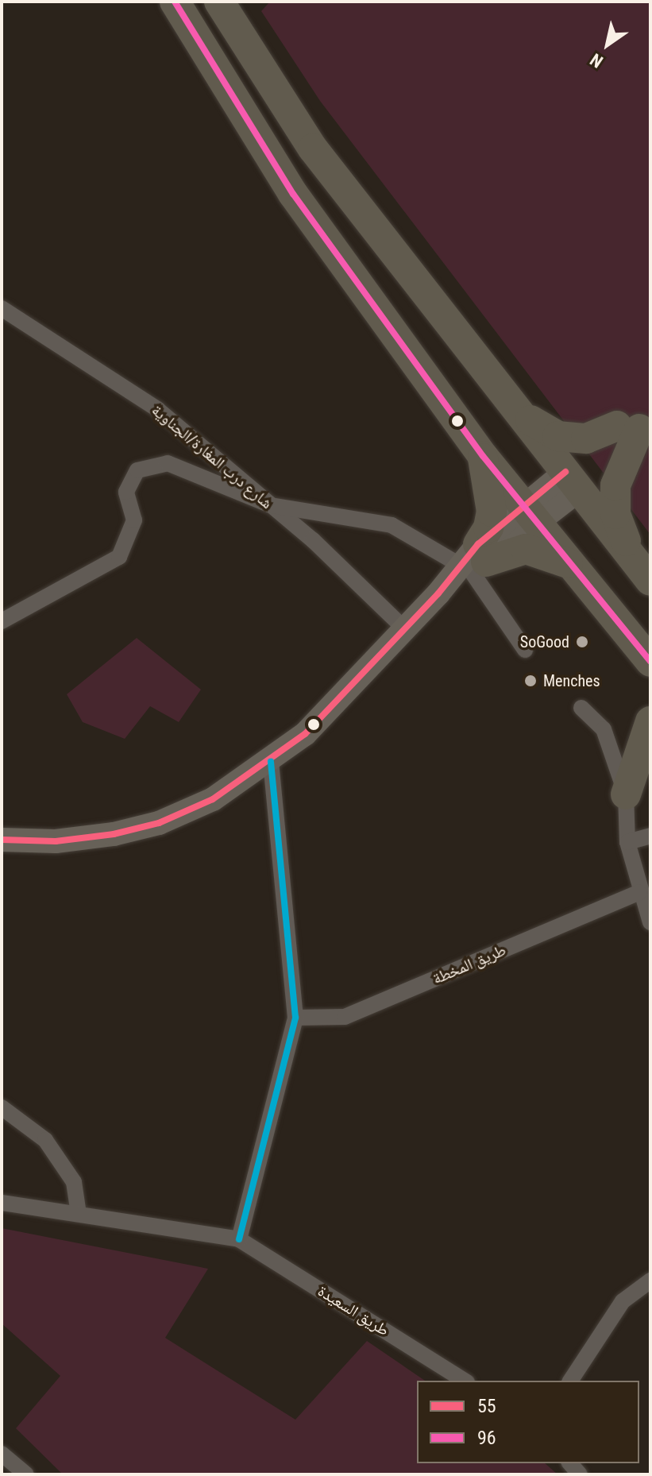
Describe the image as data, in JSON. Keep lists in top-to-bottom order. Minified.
{"streets":{"street":["شارع درب المغارة/الجناوية","طريق المخطة","طريق السعيدة"]},"places":["SoGood","Menches"],"lines":["transit line 96","transit line 55"],"legend":["55","96"],"north":"bottom left"}
